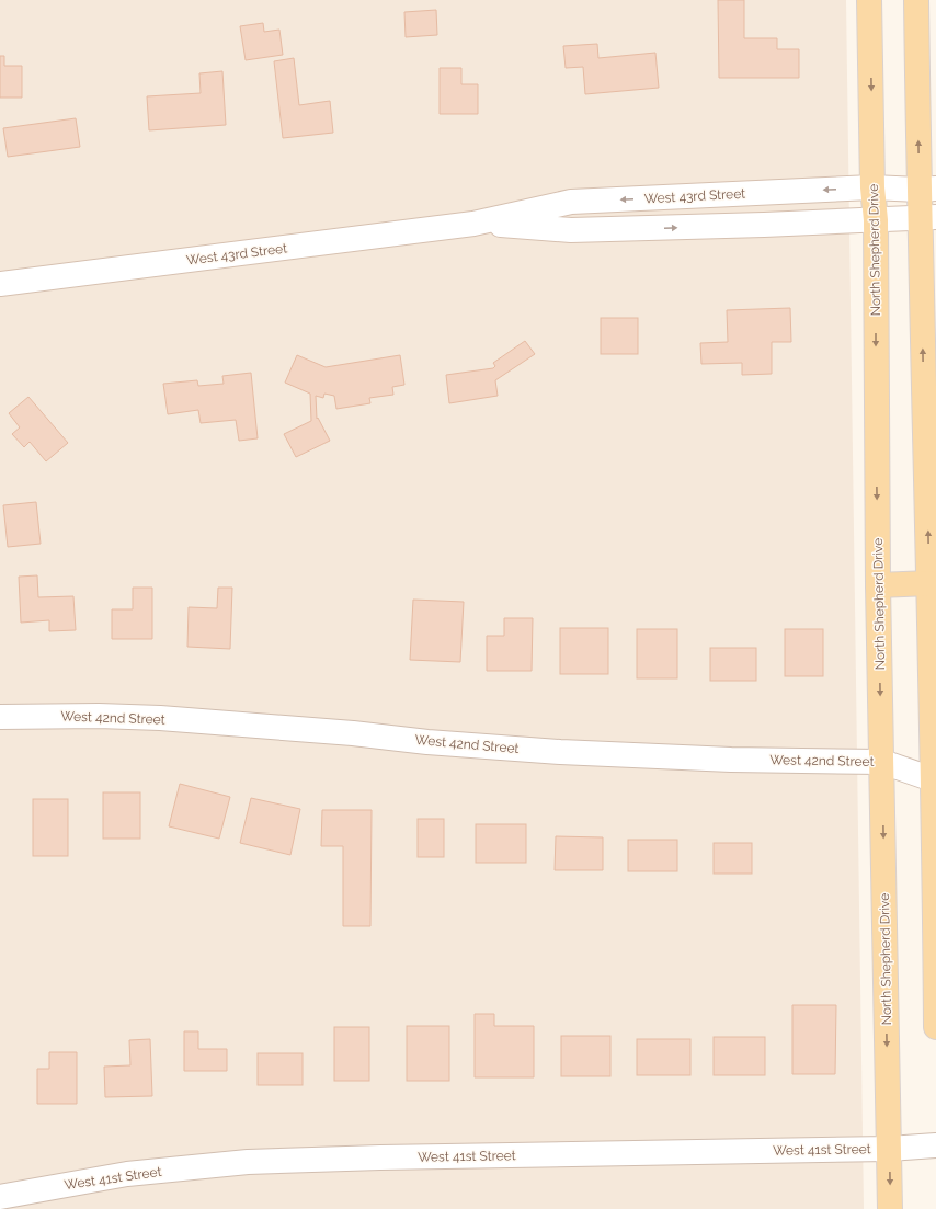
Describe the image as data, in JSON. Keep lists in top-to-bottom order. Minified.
{"streets":{"main road":["North Shepherd Drive"],"street":["West 43rd Street","West 42nd Street","West 41st Street"]},"crossings":[["West 43rd Street","North Shepherd Drive"],["North Shepherd Drive","West 42nd Street"],["North Shepherd Drive","West 41st Street"]]}
